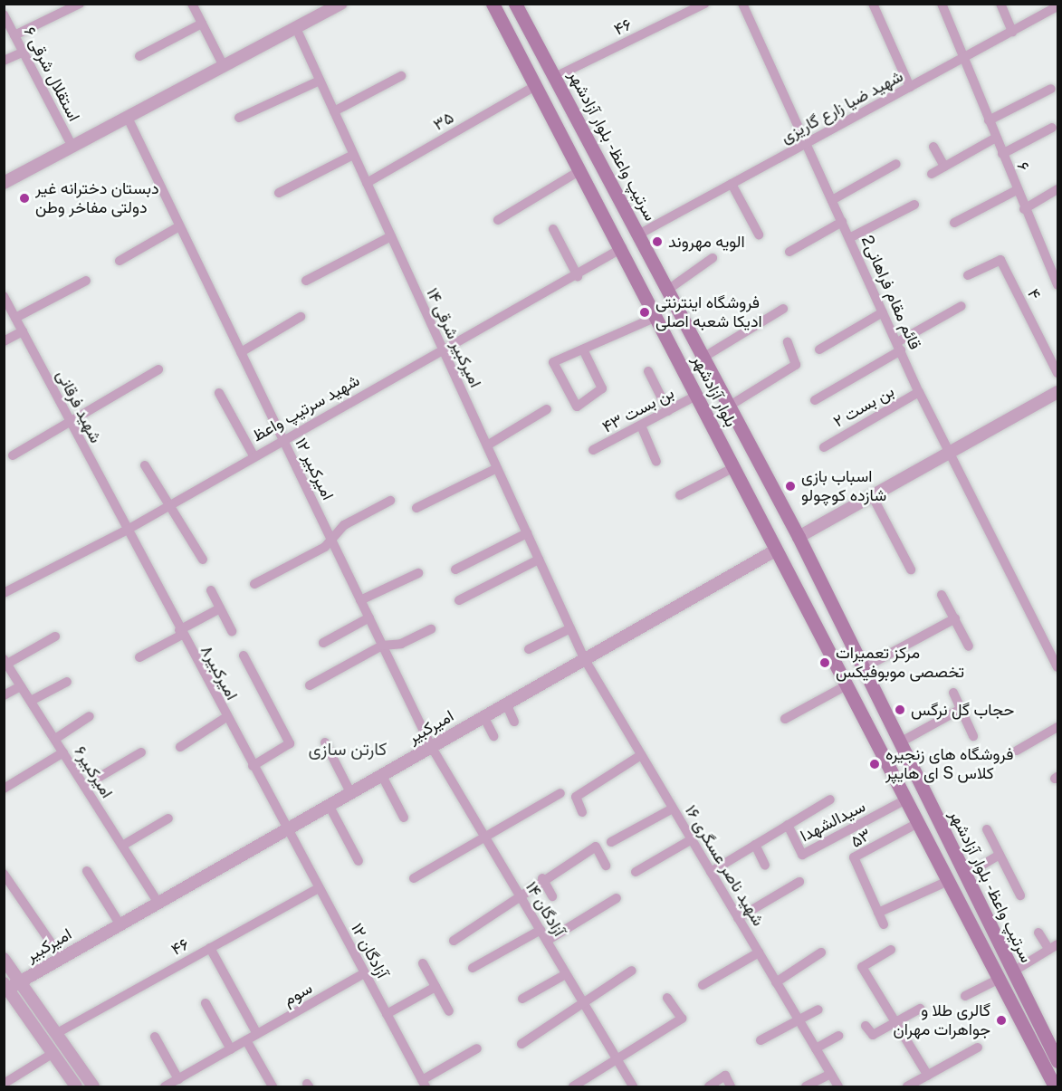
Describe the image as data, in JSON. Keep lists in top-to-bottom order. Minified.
{"streets":{"main road":["سرتیپ واعظ - بلوار آزادشهر","بلوار آزادشهر"],"street":["۴۶","استقلال شرقی ۶","شهید ضیا زارع گاریزی","۳۵","۶","2قائم مقام فراهانی","۴","۱۴ امیرکبیر شرقی","شهید فرقانی","بن بست ۲","شهید سرتیپ واعظ","بن بست ۴۳","امیرکبیر ۱۲","امیرکبیر۸","امیرکبیر","امیرکبیر۶","سیدالشهدا","۵۳","۱۶ شهید ناصر عسگری","۱۴ آزادگان","۱۲ آزادگان","سوم"]},"crossings":[["۴۶","سرتیپ واعظ - بلوار آزادشهر"],["۴۶","۱۲ آزادگان"],["شهید ضیا زارع گاریزی","سرتیپ واعظ - بلوار آزادشهر"],["شهید ضیا زارع گاریزی","۶"],["شهید ضیا زارع گاریزی","2قائم مقام فراهانی"],["۳۵","۱۴ امیرکبیر شرقی"],["2قائم مقام فراهانی","بن بست ۲"],["۱۴ امیرکبیر شرقی","شهید سرتیپ واعظ"],["۱۴ امیرکبیر شرقی","امیرکبیر"],["۱۴ امیرکبیر شرقی","۱۶ شهید ناصر عسگری"],["بلوار آزادشهر","شهید سرتیپ واعظ"],["بلوار آزادشهر","بن بست ۴۳"],["بلوار آزادشهر","امیرکبیر"],["شهید فرقانی","شهید سرتیپ واعظ"],["شهید فرقانی","امیرکبیر۸"],["شهید سرتیپ واعظ","امیرکبیر ۱۲"],["شهید سرتیپ واعظ","امیرکبیر۸"],["امیرکبیر ۱۲","امیرکبیر"],["امیرکبیر ۱۲","۱۴ آزادگان"],["امیرکبیر۸","امیرکبیر"],["امیرکبیر۸","۱۲ آزادگان"],["امیرکبیر","امیرکبیر۶"],["امیرکبیر","۱۶ شهید ناصر عسگری"],["امیرکبیر","۱۴ آزادگان"],["امیرکبیر","۱۲ آزادگان"],["سیدالشهدا","۱۶ شهید ناصر عسگری"],["۱۲ آزادگان","سوم"]],"districts":["کارتن سازی"],"places":["دبستان دخترانه غیر دولتی مفاخر وطن","الویه مهروند","فروشگاه اینترنتی ادیکا شعبه اصلی","اسباب بازی شازده کوچولو","مرکز تعمیرات تخصصی موبوفیکس","حجاب گل نرگس","فروشگاه های زنجیره ای هایپر S کلاس","گالری طلا و جواهرات مهران"]}
